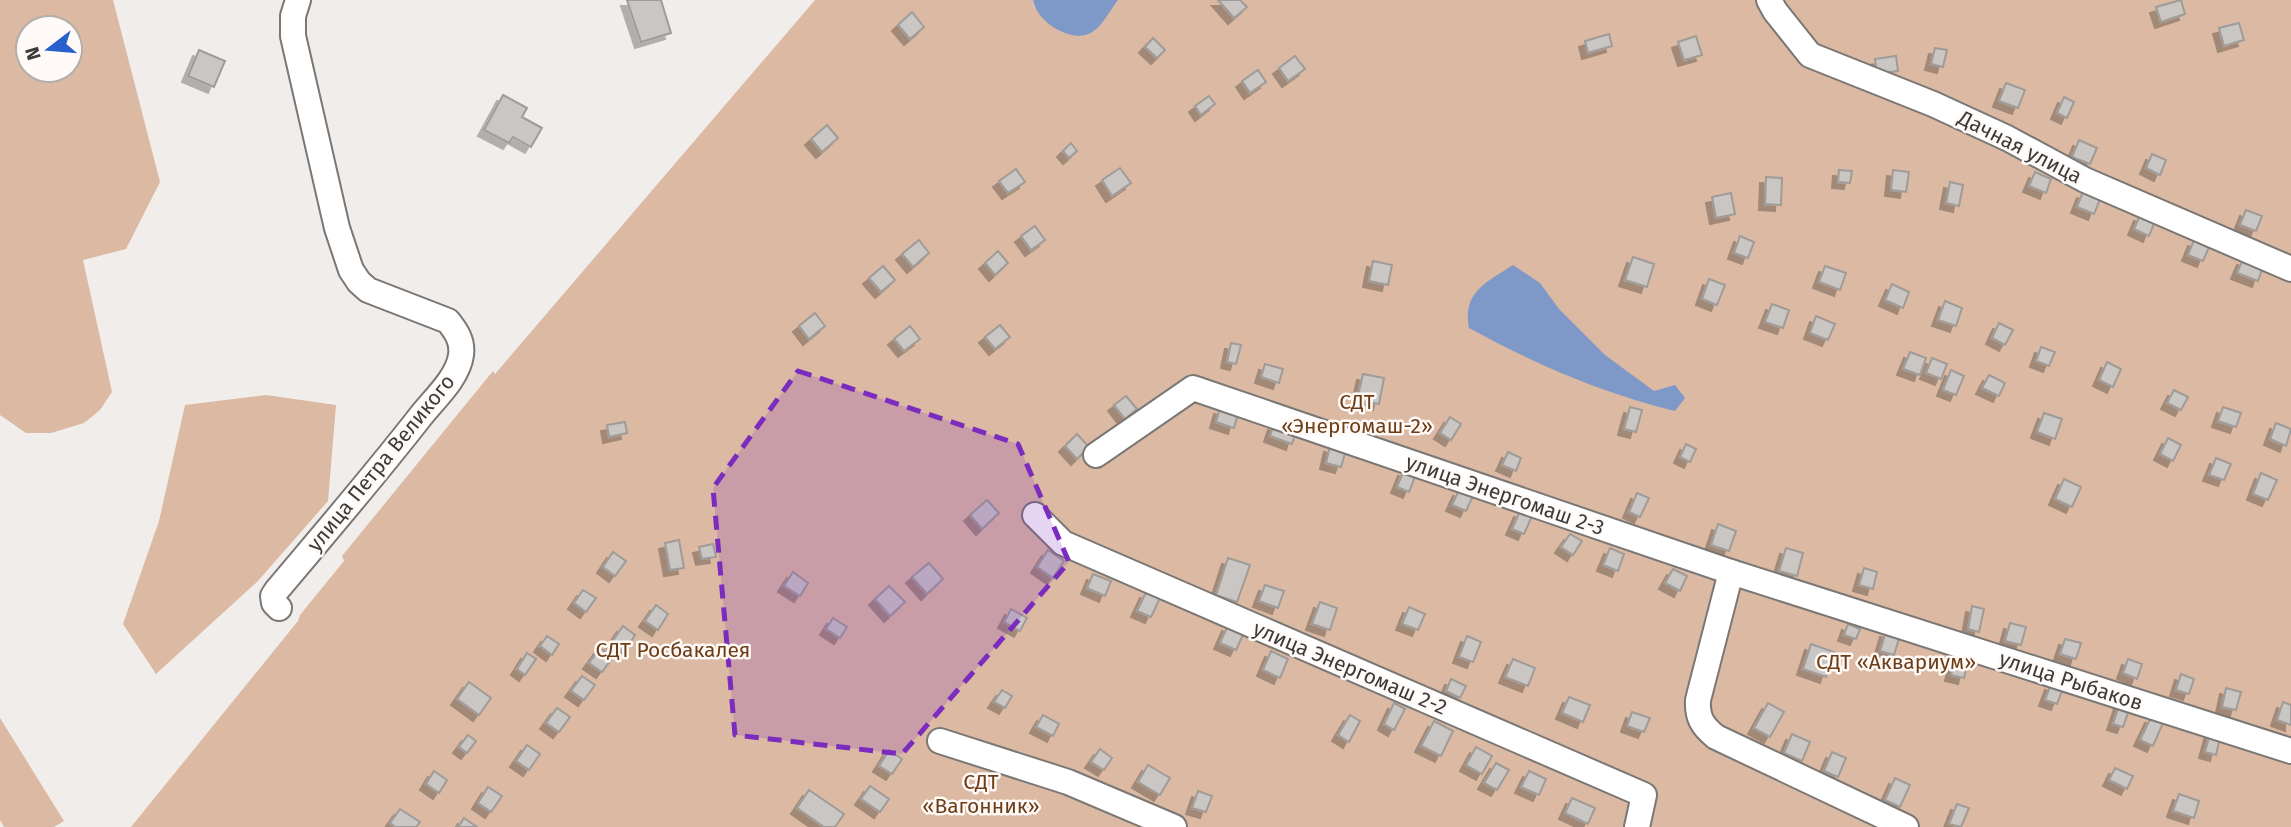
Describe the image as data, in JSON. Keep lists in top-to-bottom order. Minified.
{"streets":{"street":["Дачная улица","улица Петра Великого","улица Энергомаш 2-3","улица Энергомаш 2-2","улица Рыбаков"]},"crossings":[["улица Энергомаш 2-3","улица Рыбаков"]],"parks":["СДТ «Энергомаш-2»","СДТ Росбакалея","СДТ «Аквариум»","СДТ «Вагонник»"],"north":"left"}
